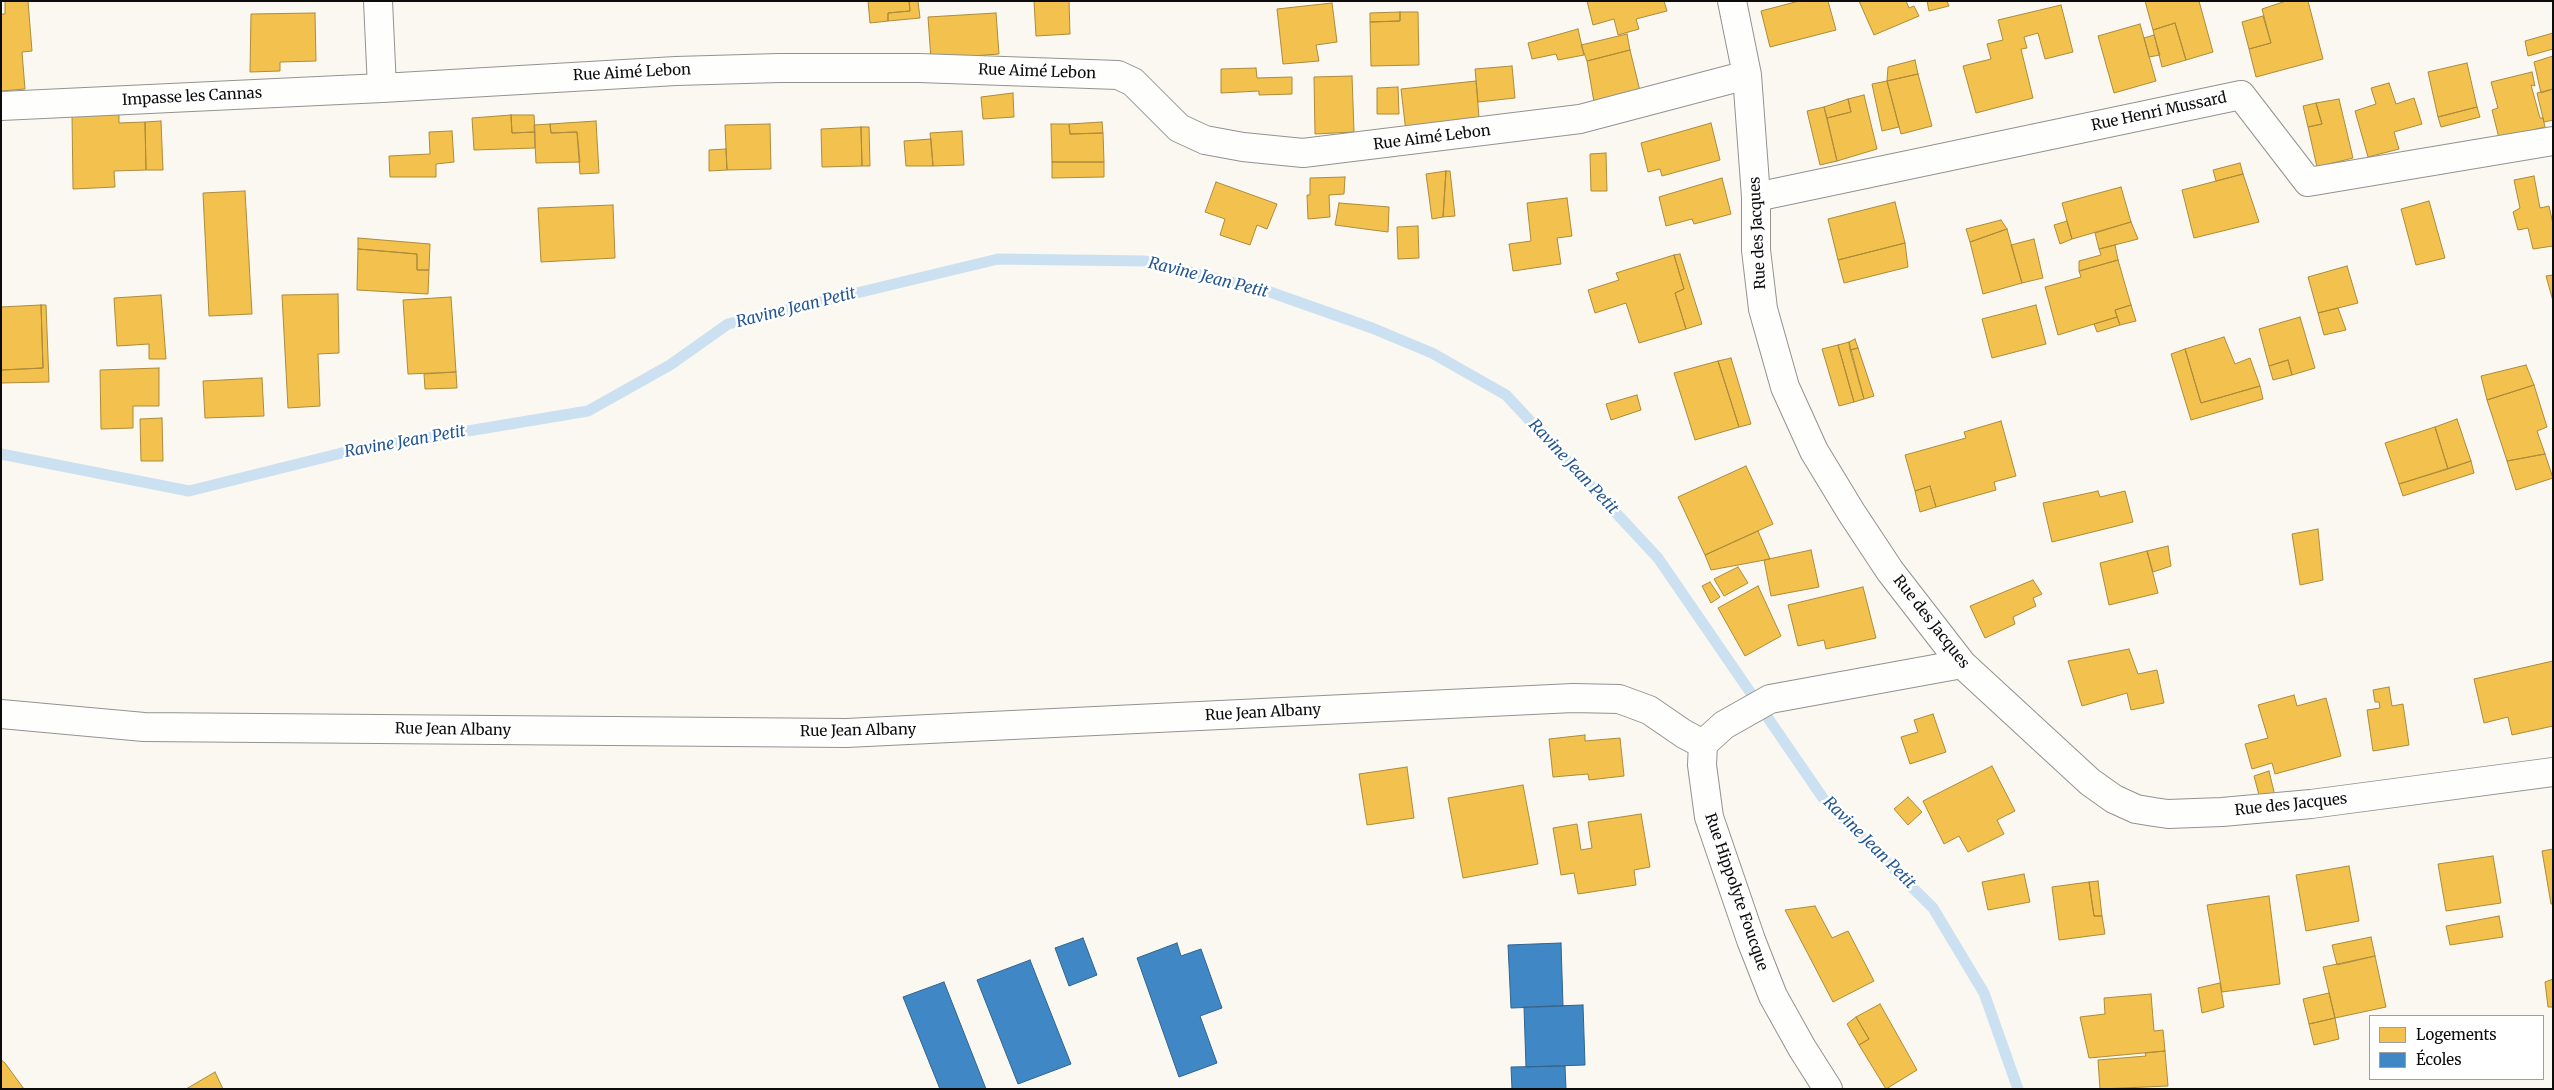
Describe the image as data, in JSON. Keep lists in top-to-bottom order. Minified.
{"streets":{"street":["Rue Aimé Lebon","Impasse les Cannas","Rue Henri Mussard","Rue des Jacques","Rue Jean Albany","Rue Hippolyte Foucque"]},"crossings":[["Rue Aimé Lebon","Impasse les Cannas"],["Rue Aimé Lebon","Rue des Jacques"],["Rue Henri Mussard","Rue des Jacques"],["Rue Jean Albany","Rue Hippolyte Foucque"]],"water":["Ravine Jean Petit"],"legend":["Logements","Écoles"]}
